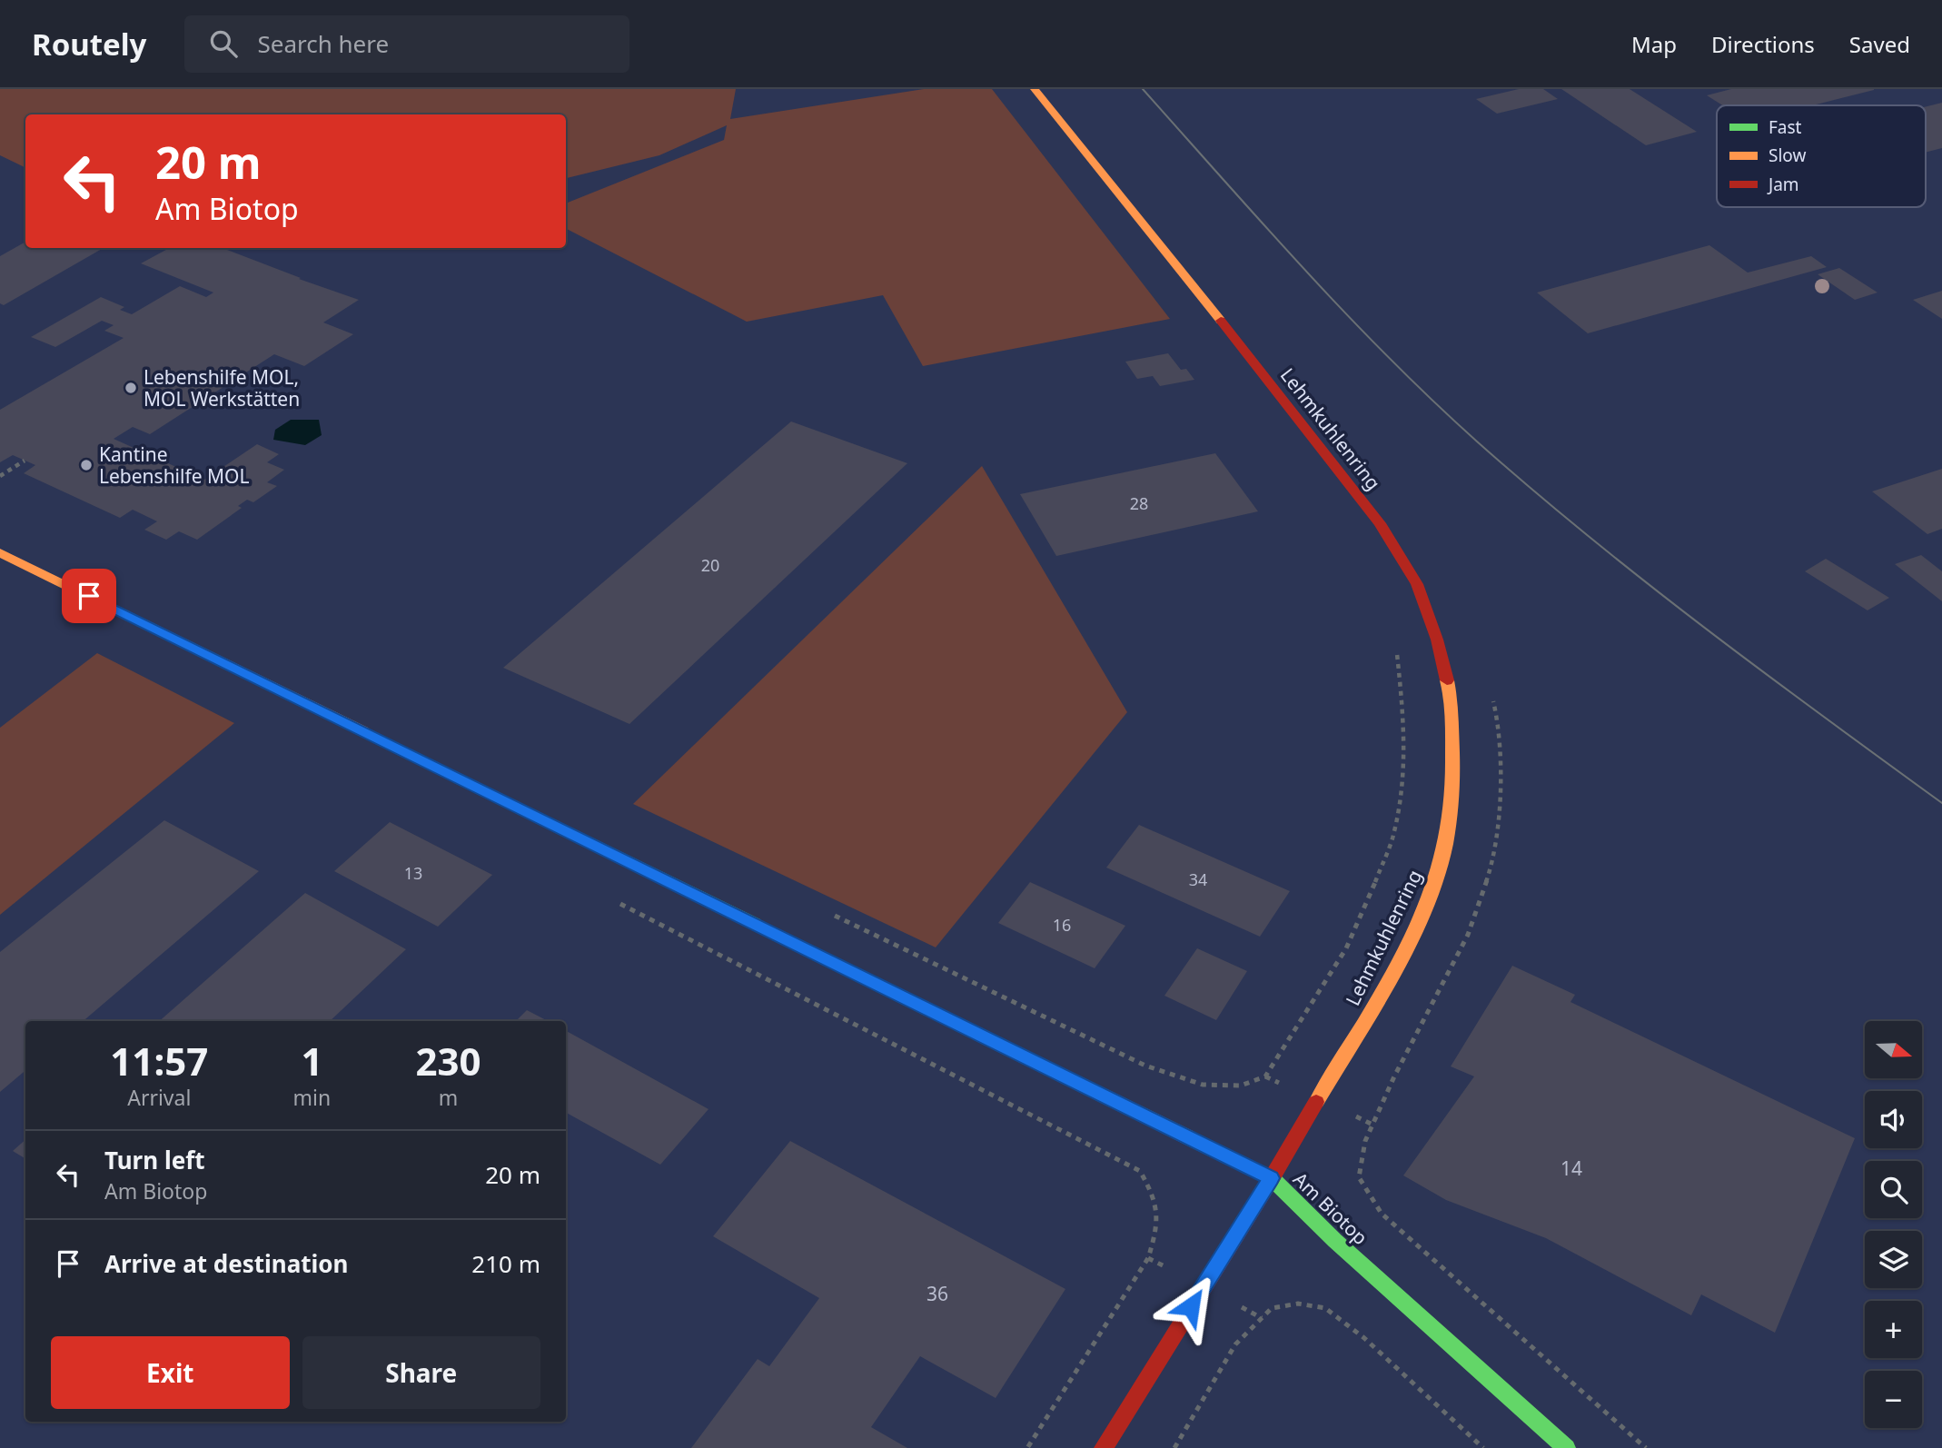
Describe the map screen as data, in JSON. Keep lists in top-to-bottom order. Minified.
{"streets":{"street":["Lehmkuhlenring","Am Biotop"]},"crossings":[["Lehmkuhlenring","Am Biotop"]],"places":["Lebenshilfe MOL, MOL Werkstätten","Kantine Lebenshilfe MOL"],"house_numbers":["28","20","13","34","16","14","36"],"legend":["Fast","Slow","Jam"],"north":"right","page":{"header":"Routely","search":"Search here","nav":["Map","Directions","Saved"],"turn":["20 m","Am Biotop"],"map_buttons":["+","−"],"eta":["11:57","Arrival","1","min","230","m"],"list":[{"name":"Turn left","note":"Am Biotop","value":"20 m"},{"name":"Arrive at destination","value":"210 m"}],"buttons":["Exit","Share"]}}
